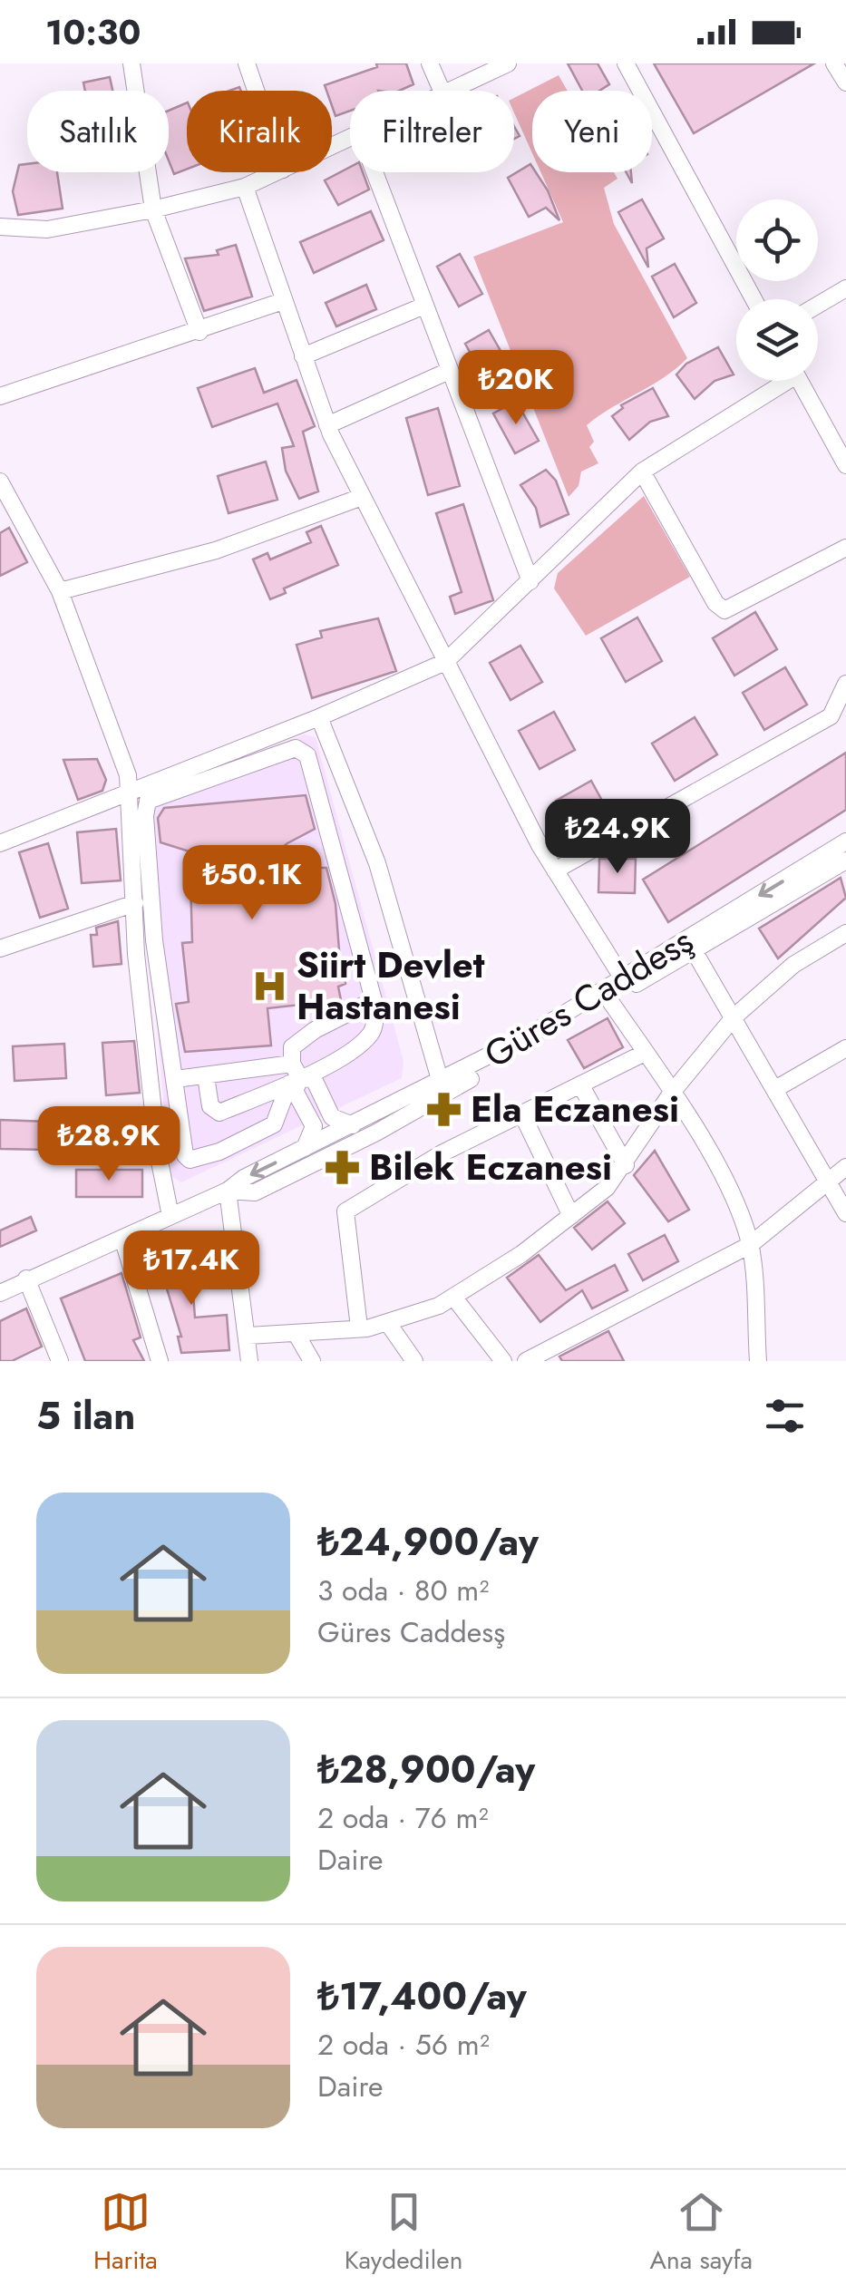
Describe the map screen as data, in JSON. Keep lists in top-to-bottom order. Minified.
{"streets":{"street":["Güres Caddesş"]},"places":{"hospital":["Siirt Devlet Hastanesi"],"pharmacy":["Ela Eczanesi","Bilek Eczanesi"]},"page":{"status":"10:30","chip":["Satılık","Kiralık","Filtreler","Yeni"],"price":["₺20K","₺24.9K","₺50.1K","₺28.9K","₺17.4K"],"heading":"5 ilan","list":[{"name":"₺24,900/ay","note":"3 oda · 80 m² · Güres Caddesş"},{"name":"₺28,900/ay","note":"2 oda · 76 m² · Daire"},{"name":"₺17,400/ay","note":"2 oda · 56 m² · Daire"}],"tabs":["Harita","Kaydedilen","Ana sayfa"]}}
